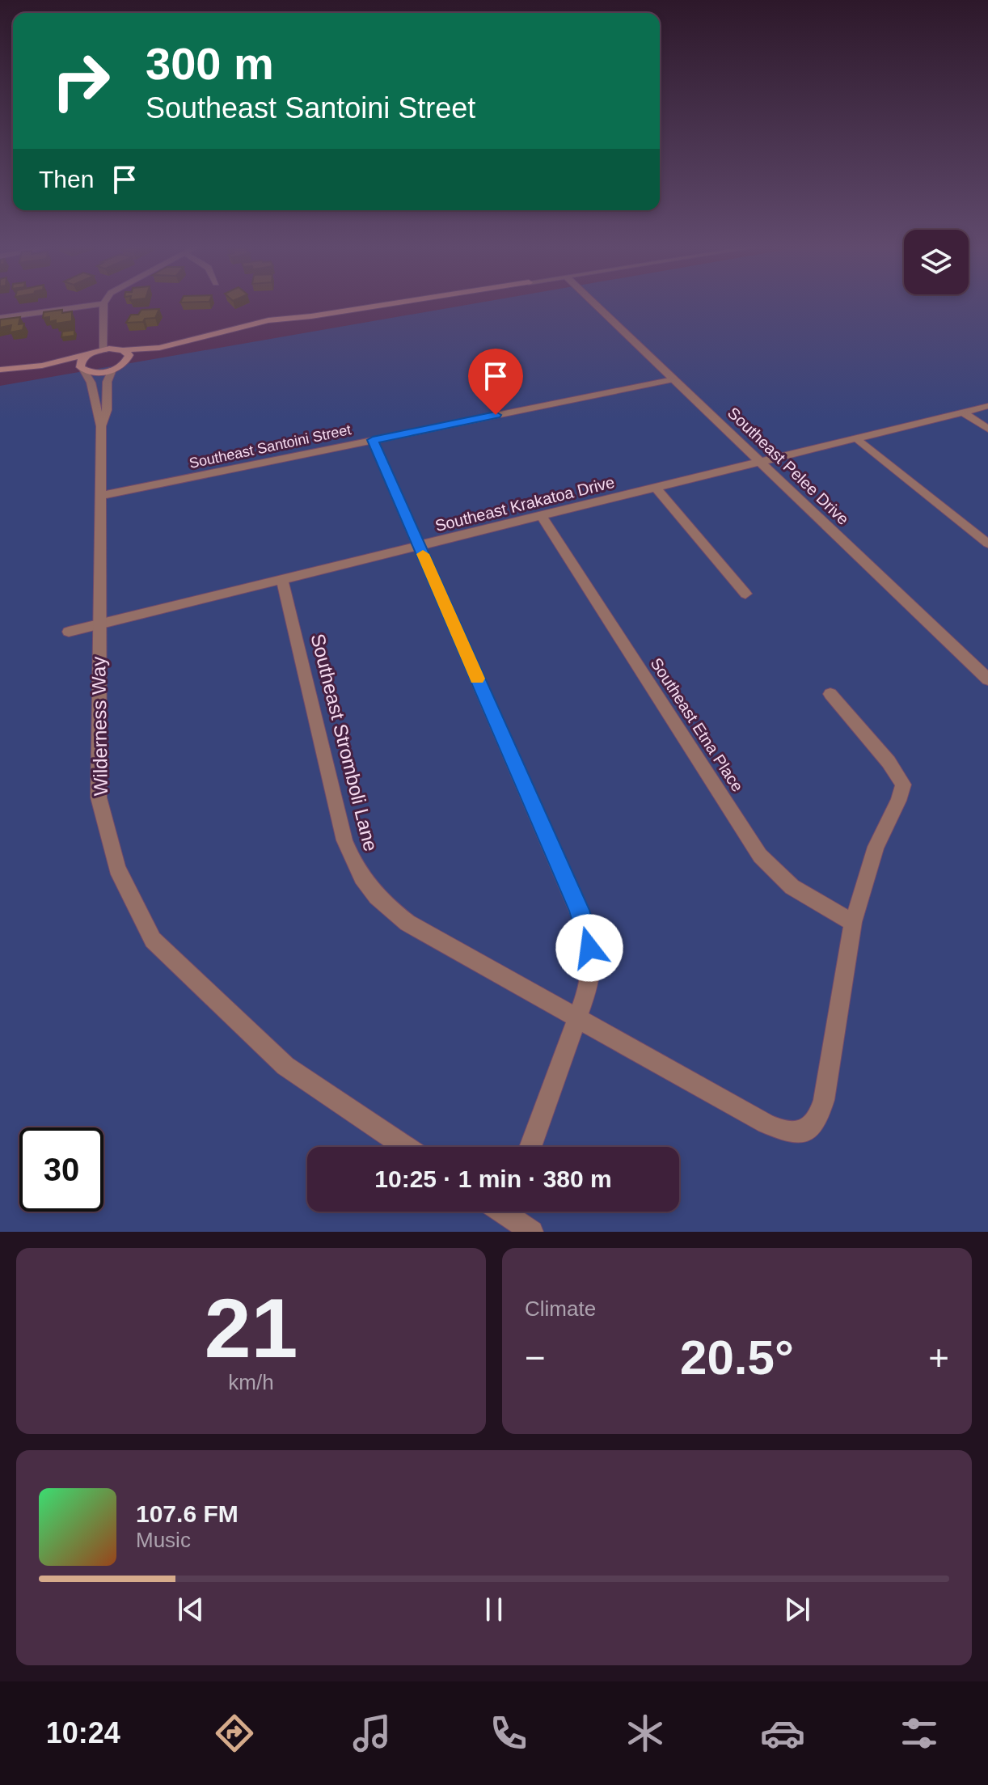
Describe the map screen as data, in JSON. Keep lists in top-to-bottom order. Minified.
{"streets":{"street":["Southeast Santoini Street","Southeast Pelee Drive","Southeast Krakatoa Drive","Southeast Etna Place","Wilderness Way","Southeast Stromboli Lane"]},"crossings":[["Southeast Santoini Street","Southeast Pelee Drive"],["Southeast Santoini Street","Wilderness Way"],["Southeast Pelee Drive","Southeast Krakatoa Drive"],["Southeast Krakatoa Drive","Southeast Etna Place"],["Southeast Krakatoa Drive","Wilderness Way"],["Southeast Krakatoa Drive","Southeast Stromboli Lane"],["Southeast Etna Place","Southeast Stromboli Lane"]],"page":{"turn":["300 m","Southeast Santoini Street"],"then":"Then","limit":"30","trip":"10:25 · 1 min · 380 m","tile":[["21","km/h"],"Climate"],"heat":["−","20.5°","+"],"song":["107.6 FM","Music"],"tabs":"10:24"}}
